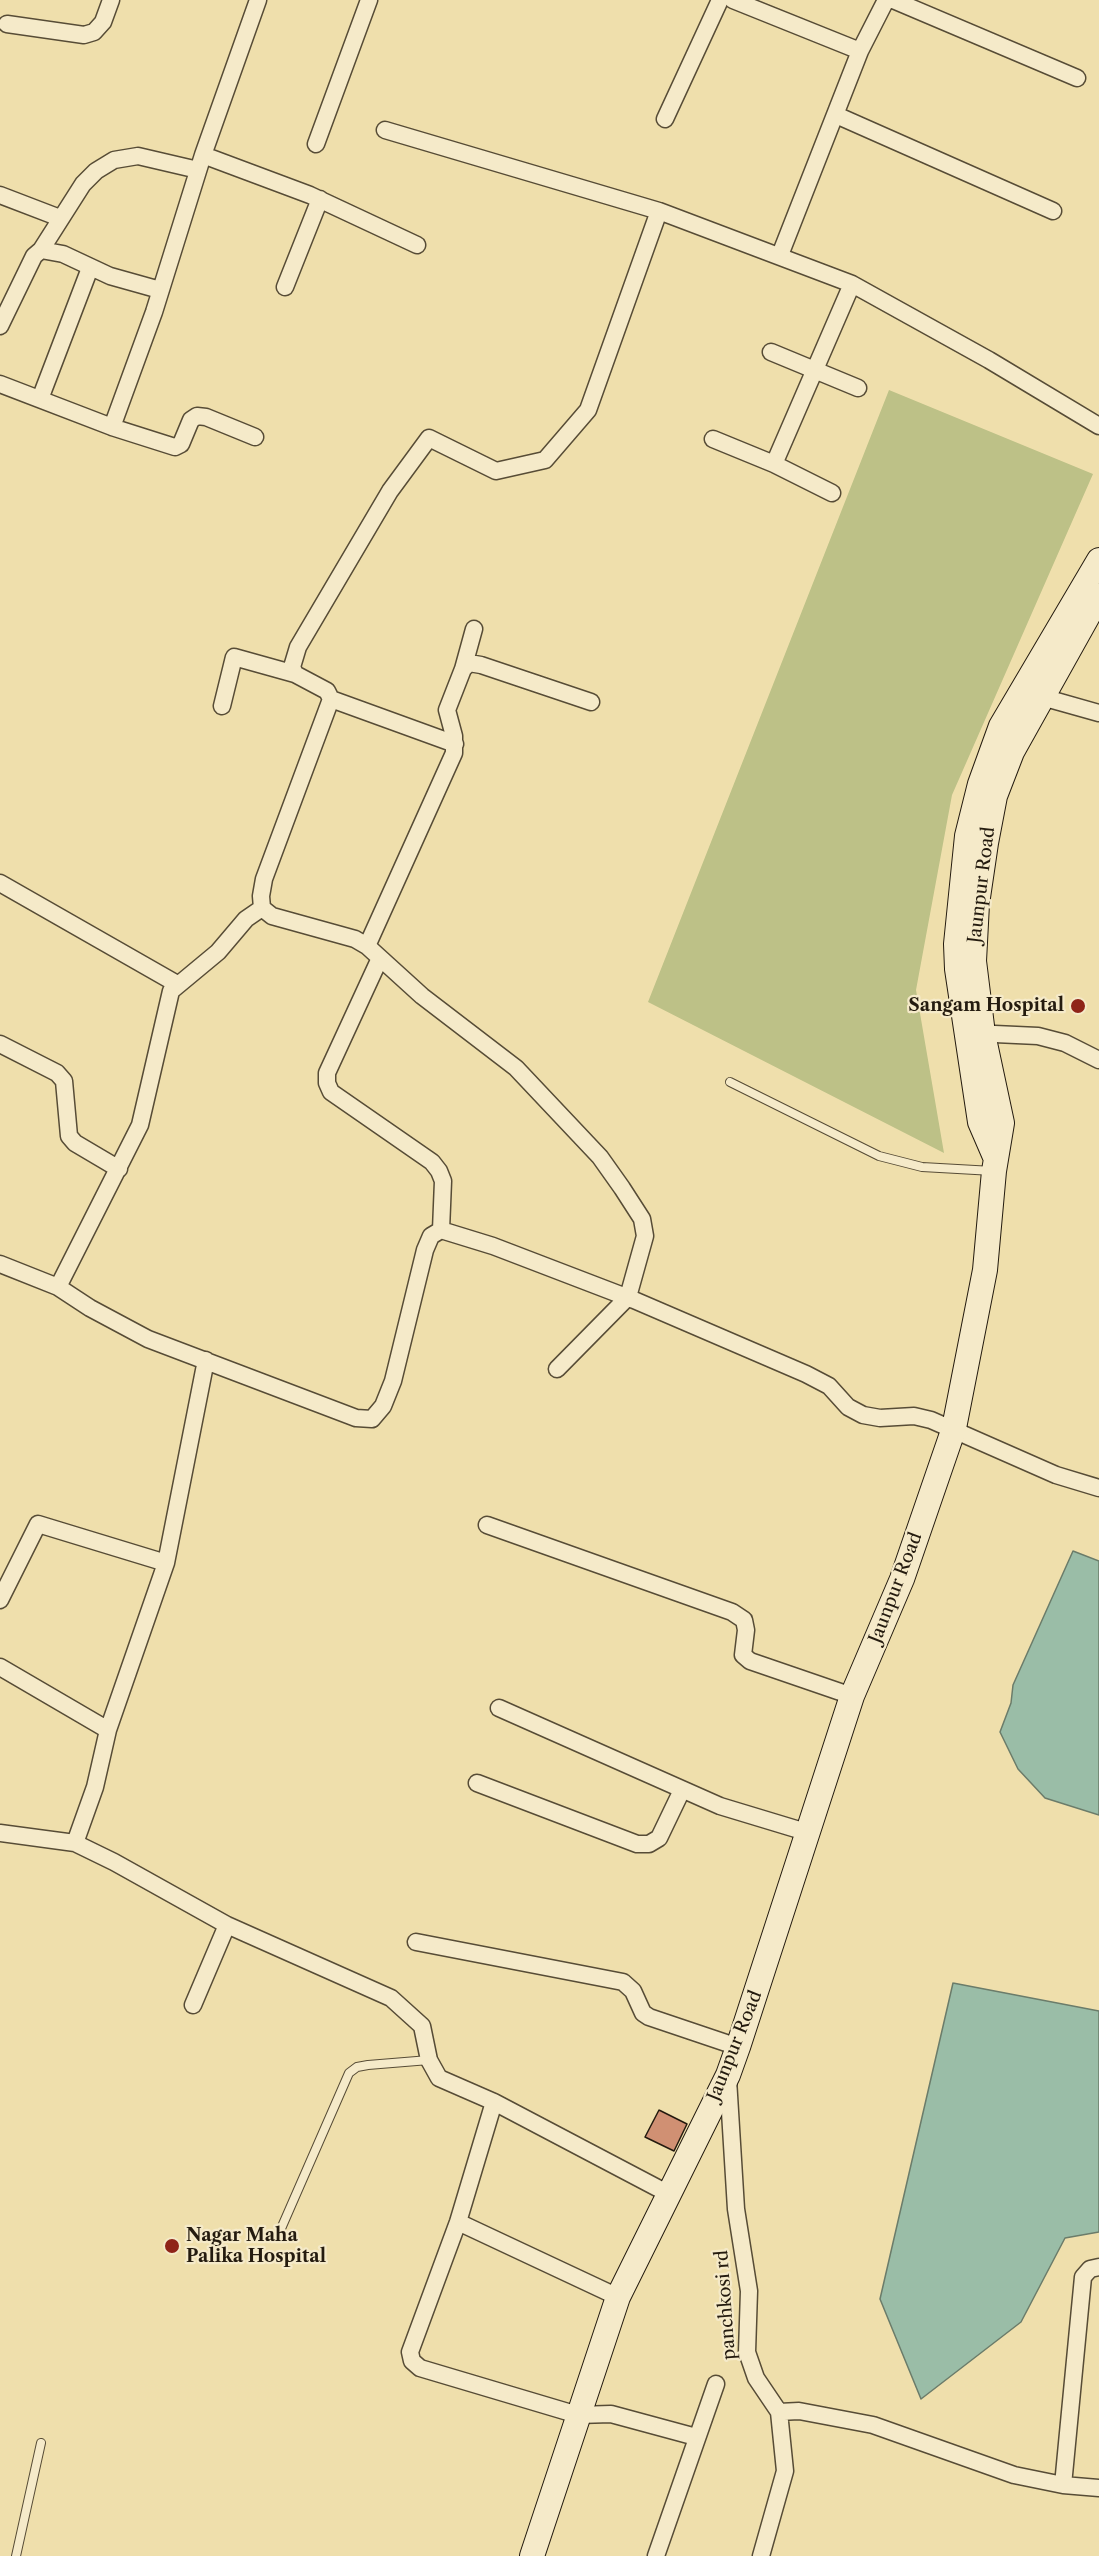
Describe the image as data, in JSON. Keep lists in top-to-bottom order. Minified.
{"streets":{"street":["Jaunpur Road","panchkosi rd"]},"crossings":[["Jaunpur Road","panchkosi rd"]],"places":["Sangam Hospital","Nagar Maha Palika Hospital"]}
